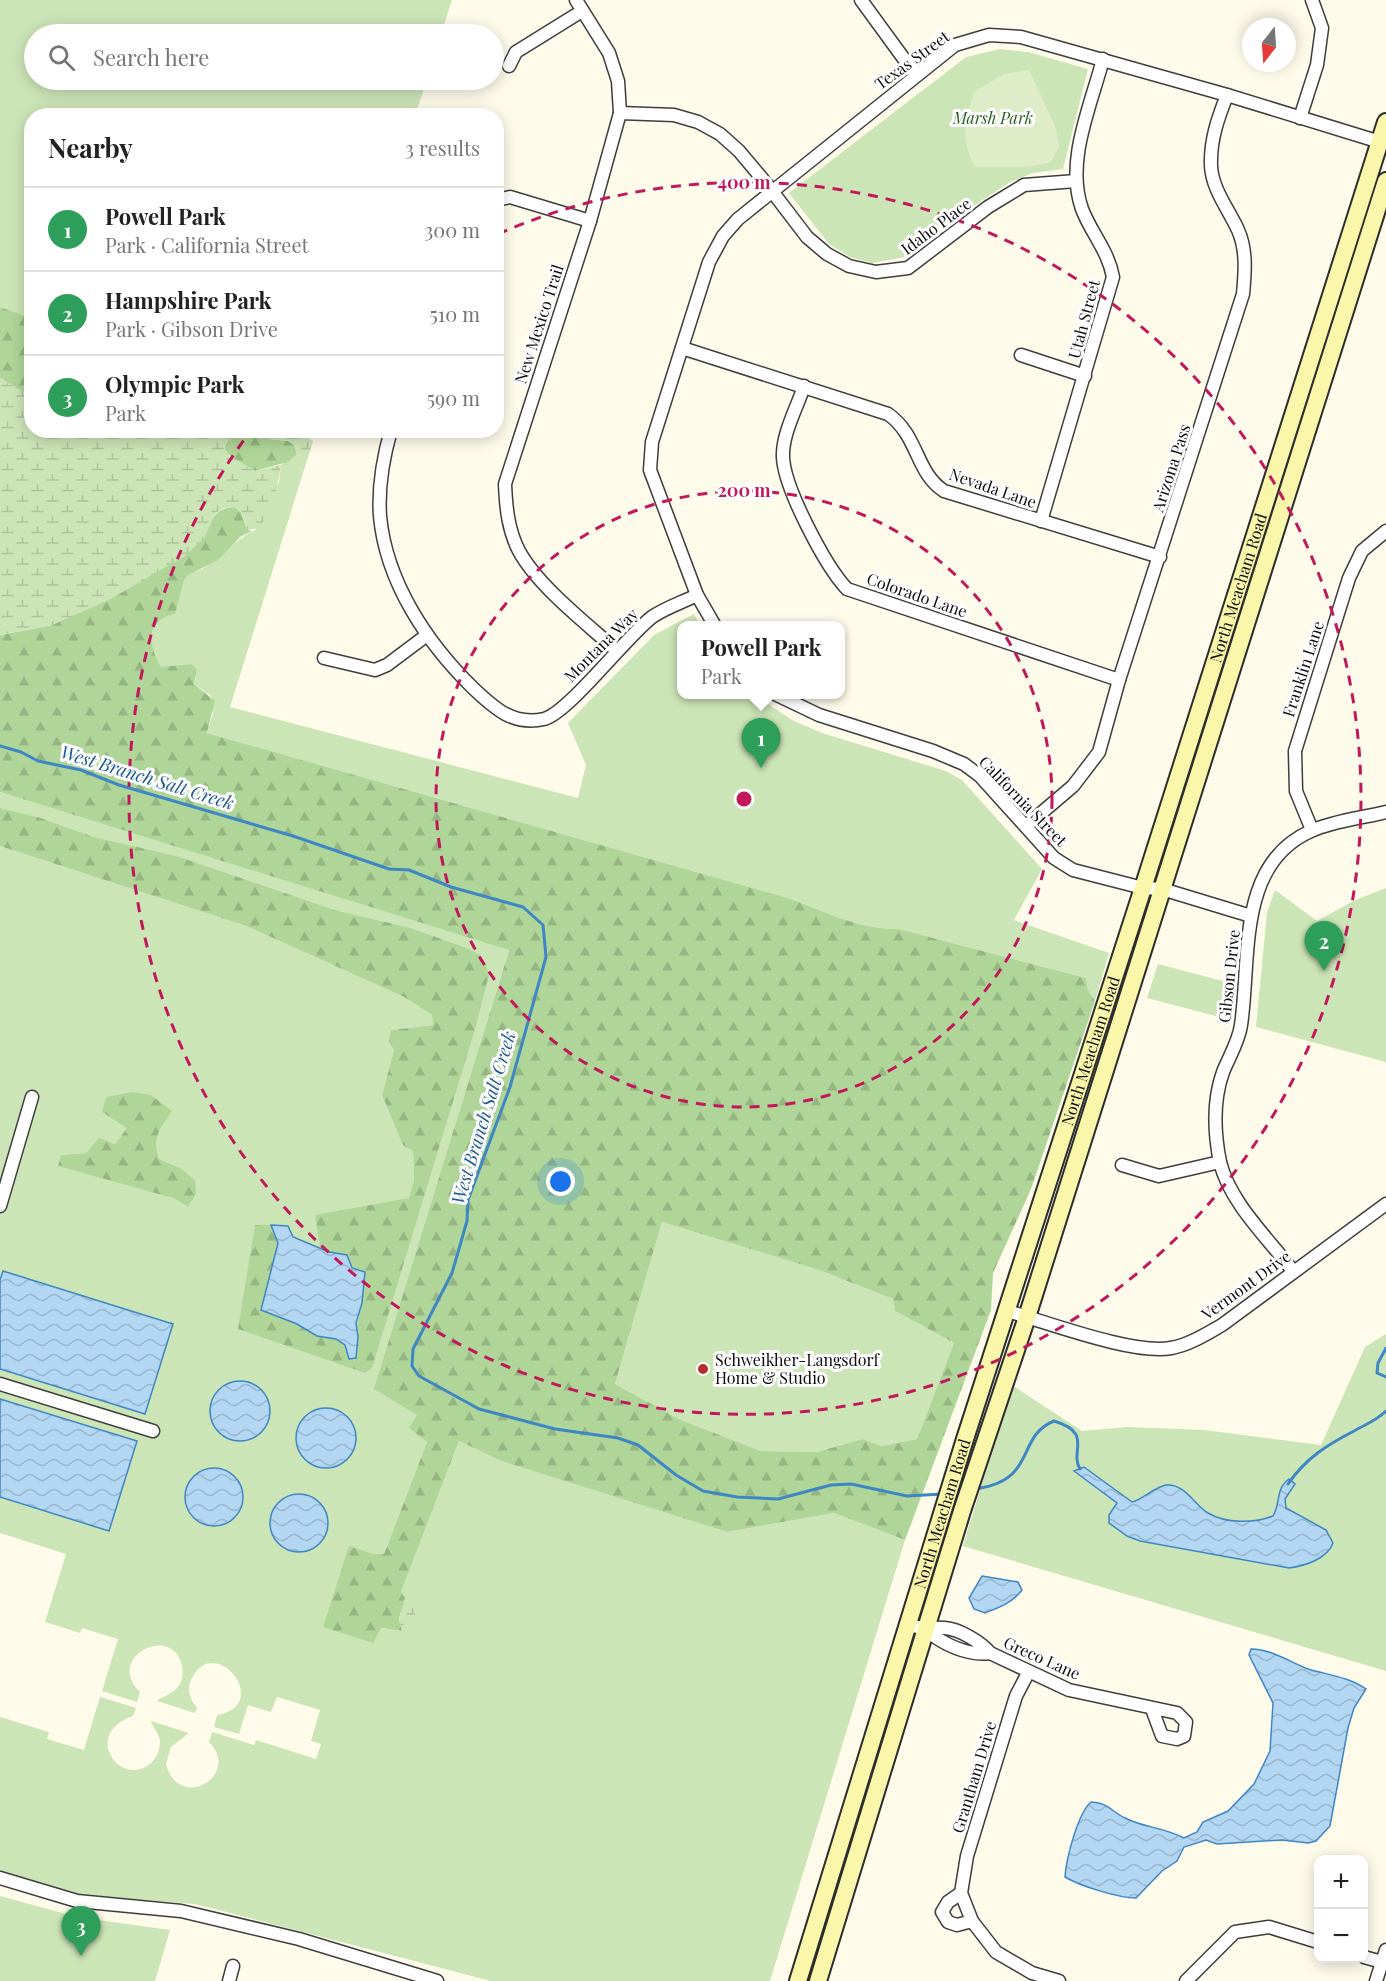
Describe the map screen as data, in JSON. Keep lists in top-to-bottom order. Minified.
{"streets":{"main road":["North Meacham Road"],"street":["Texas Street","Idaho Place","Utah Street","New Mexico Trail","Arizona Pass","Nevada Lane","Colorado Lane","Montana Way","Franklin Lane","California Street","Gibson Drive","Vermont Drive","Greco Lane","Grantham Drive"]},"crossings":[["Texas Street","Idaho Place"],["Texas Street","Utah Street"],["Texas Street","Arizona Pass"],["Texas Street","Nevada Lane"],["Texas Street","North Meacham Road"],["Idaho Place","Utah Street"],["Idaho Place","New Mexico Trail"],["Utah Street","Nevada Lane"],["New Mexico Trail","Montana Way"],["Arizona Pass","Nevada Lane"],["Arizona Pass","Colorado Lane"],["Arizona Pass","California Street"],["Nevada Lane","Colorado Lane"],["North Meacham Road","California Street"],["North Meacham Road","Vermont Drive"],["North Meacham Road","Greco Lane"],["Franklin Lane","Gibson Drive"],["California Street","Gibson Drive"],["Gibson Drive","Vermont Drive"],["Greco Lane","Grantham Drive"]],"water":["West Branch Salt Creek"],"parks":["Marsh Park"],"places":["Schweikher-Langsdorf Home & Studio"],"north":"bottom","page":{"search":"Search here","heading":["Nearby","3 results"],"list":[{"mark":"1","name":"Powell Park","note":"Park · California Street","value":"300 m"},{"mark":"2","name":"Hampshire Park","note":"Park · Gibson Drive","value":"510 m"},{"mark":"3","name":"Olympic Park","note":"Park","value":"590 m"}],"popup":["Powell Park","Park"],"pins":["1","2","3"],"map_buttons":["+","−"]},"rings":["400 m","200 m"]}
